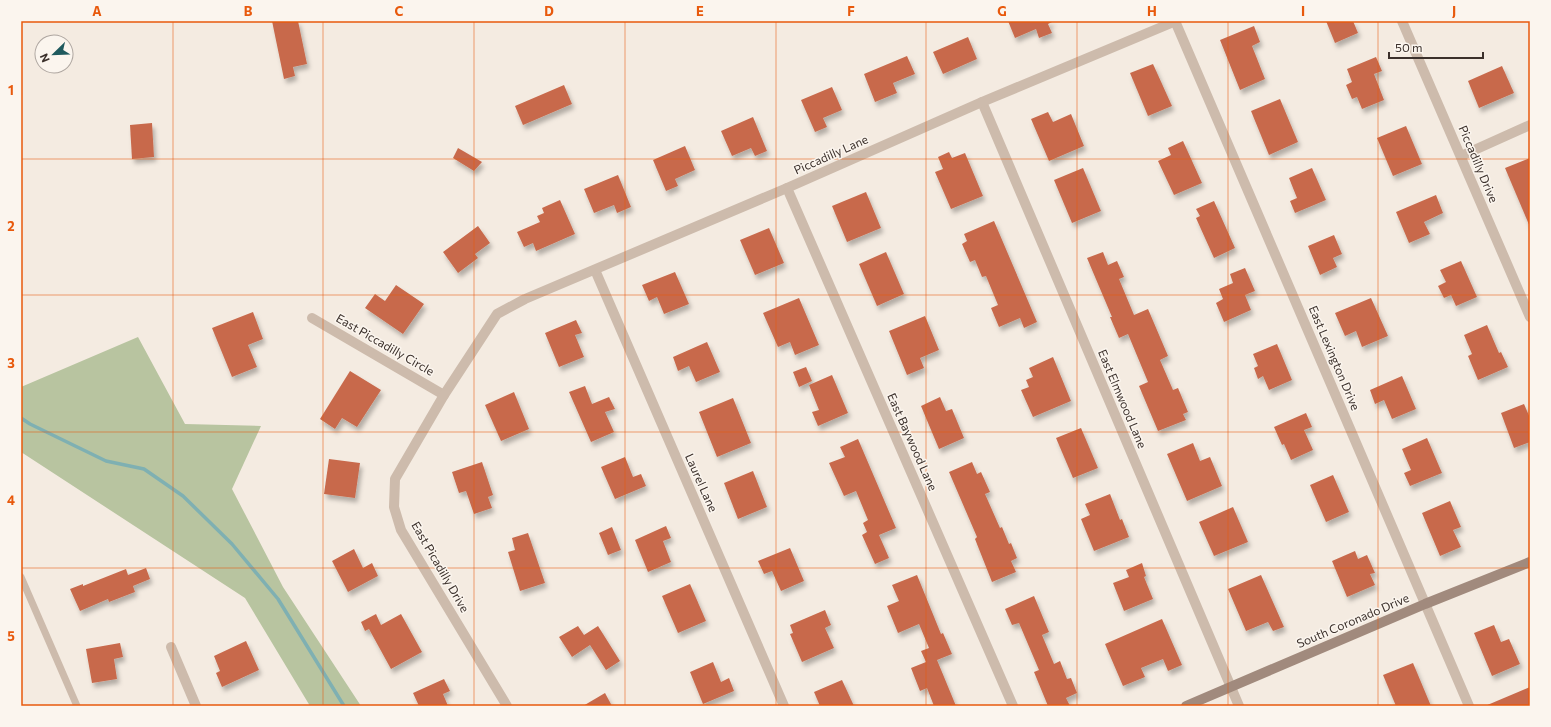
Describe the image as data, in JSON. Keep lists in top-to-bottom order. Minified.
{"streets":{"street":["Piccadilly Lane","Piccadilly Drive","East Piccadilly Circle","East Lexington Drive","East Elmwood Lane","East Baywood Lane","Laurel Lane","East Picadilly Drive","South Coronado Drive"]},"crossings":[["Piccadilly Lane","East Lexington Drive"],["Piccadilly Lane","East Elmwood Lane"],["Piccadilly Lane","East Baywood Lane"],["Piccadilly Lane","Laurel Lane"],["Piccadilly Lane","East Picadilly Drive"],["East Piccadilly Circle","East Picadilly Drive"],["East Lexington Drive","South Coronado Drive"],["East Elmwood Lane","South Coronado Drive"]],"scale_bar":"50 m","north":"bottom left","grid":{"columns":["A","B","C","D","E","F","G","H","I","J"],"rows":["1","2","3","4","5"]}}
